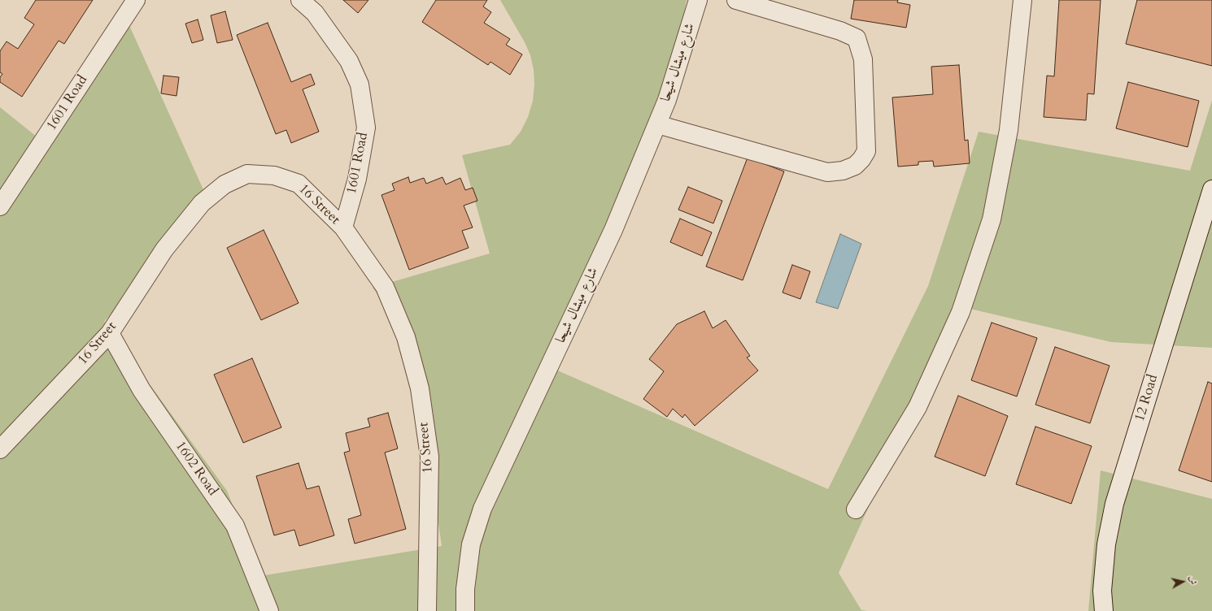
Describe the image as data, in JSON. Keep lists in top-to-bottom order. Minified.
{"streets":{"street":["شارع ميشال شيحا","1601 Road","16 Street","12 Road","1602 Road"]},"crossings":[["1601 Road","16 Street"],["16 Street","1602 Road"]],"north":"right"}
